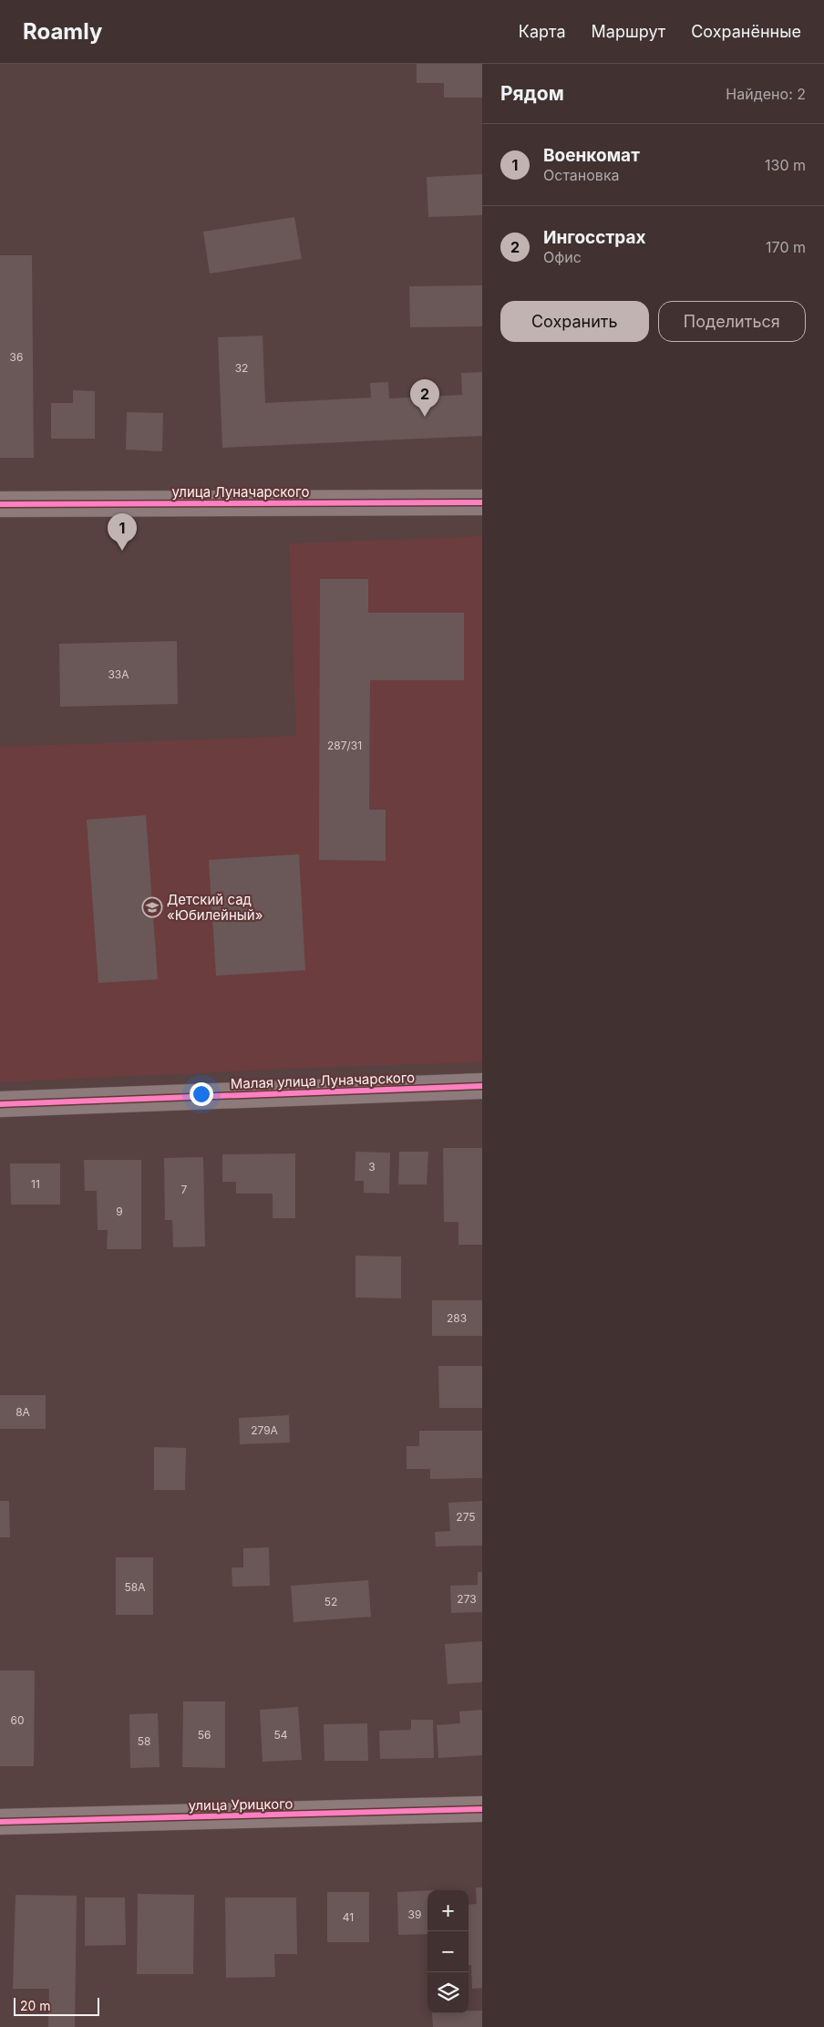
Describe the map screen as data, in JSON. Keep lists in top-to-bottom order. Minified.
{"streets":{"street":["улица Луначарского","Малая улица Луначарского","улица Урицкого"]},"places":{"school or university":["Детский сад «Юбилейный»"]},"house_numbers":["36","32","33А","287/31","3","11","7","9","283","8А","279А","275","58А","273","52","60","56","54","58","39","41"],"scale_bar":"20 m","page":{"header":"Roamly","nav":["Карта","Маршрут","Сохранённые"],"heading":["Рядом","Найдено: 2"],"list":[{"mark":"1","name":"Военкомат","note":"Остановка","value":"130 m"},{"mark":"2","name":"Ингосстрах","note":"Офис","value":"170 m"}],"buttons":["Сохранить","Поделиться"],"pins":["2","1"],"map_buttons":["+","−"],"scale":"20 m"}}
